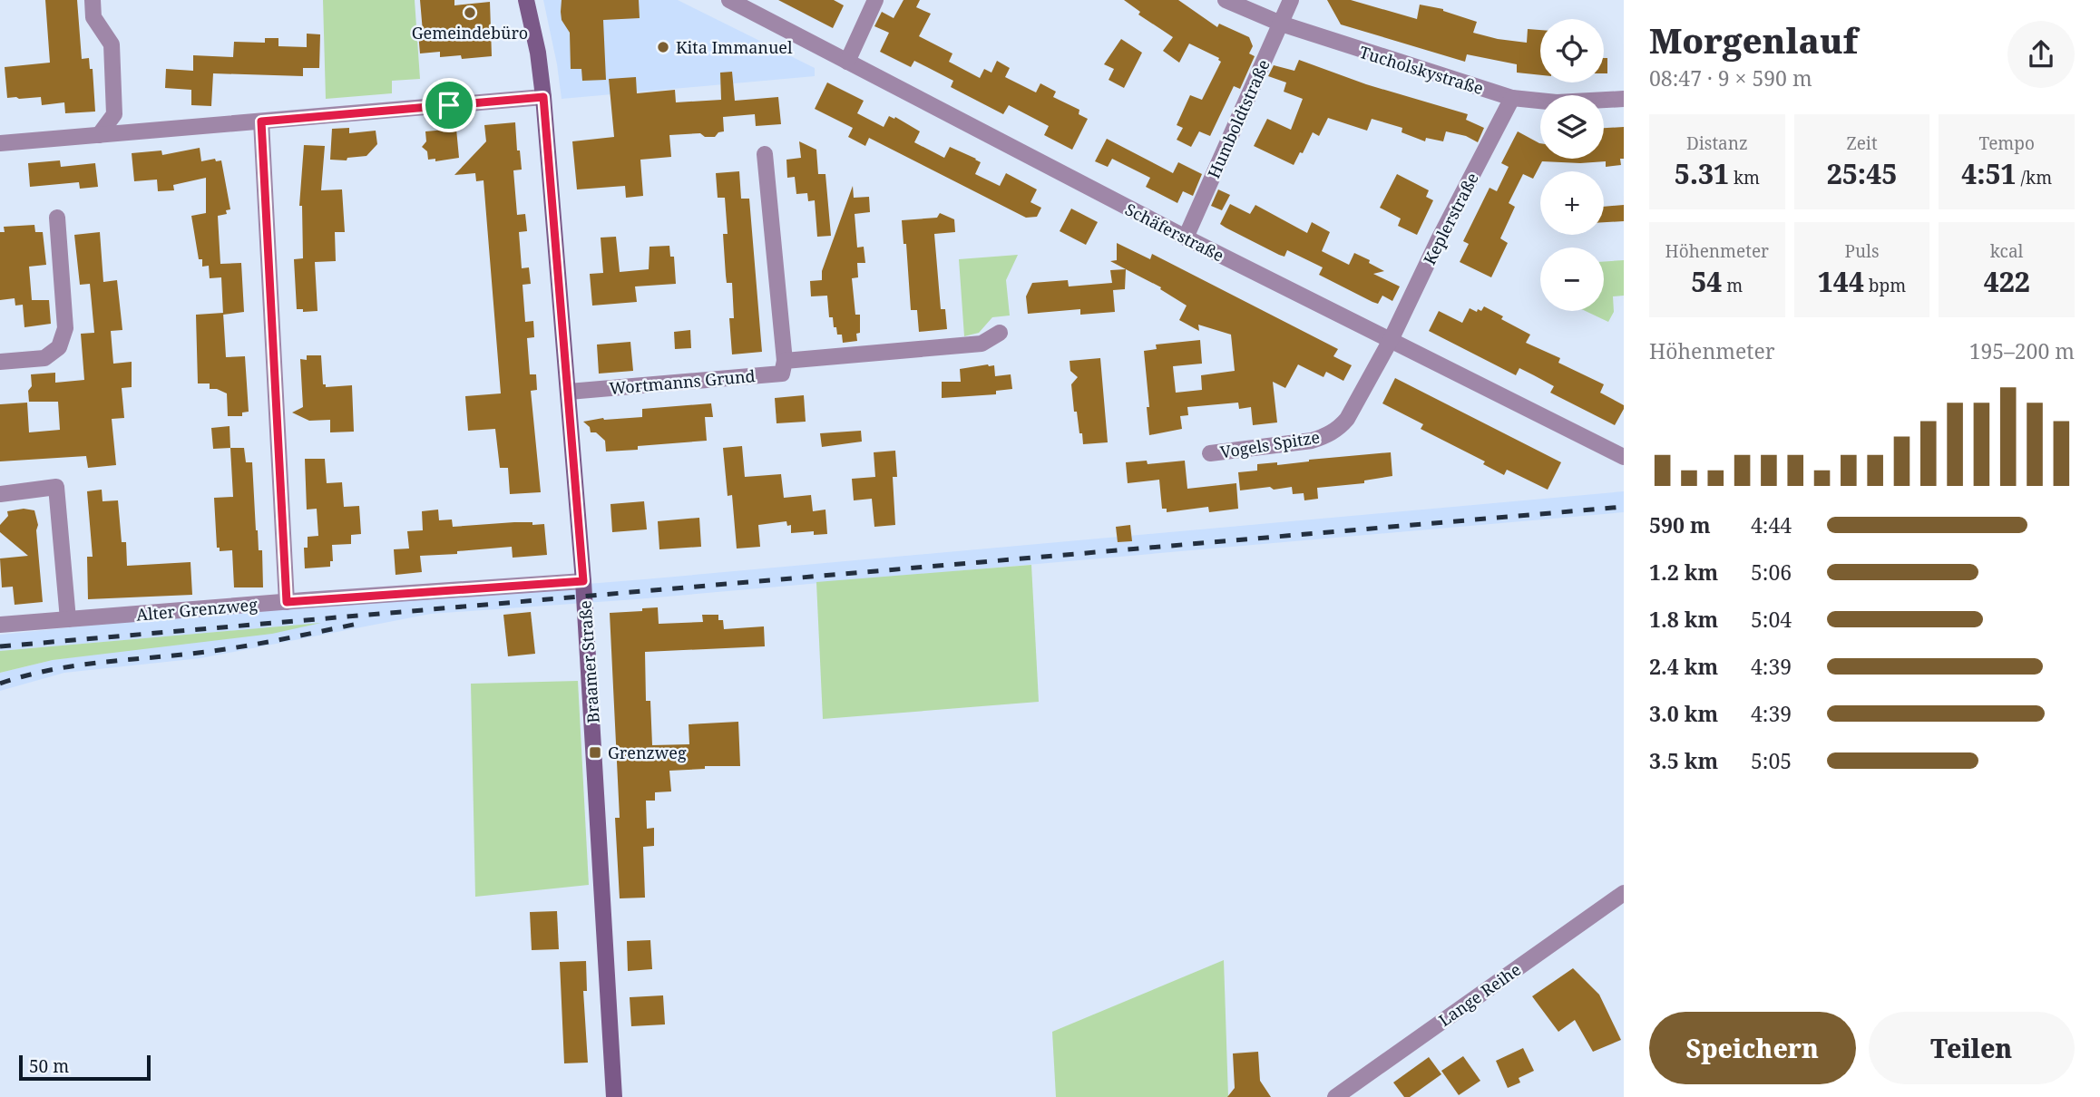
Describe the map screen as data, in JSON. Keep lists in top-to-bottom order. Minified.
{"streets":{"street":["Tucholskystraße","Humboldtstraße","Keplerstraße","Schäferstraße","Wortmanns Grund","Vogels Spitze","Alter Grenzweg","Braamer Straße","Lange Reihe"]},"crossings":[["Tucholskystraße","Humboldtstraße"],["Tucholskystraße","Keplerstraße"],["Humboldtstraße","Schäferstraße"],["Keplerstraße","Schäferstraße"],["Keplerstraße","Vogels Spitze"],["Schäferstraße","Vogels Spitze"],["Wortmanns Grund","Braamer Straße"],["Alter Grenzweg","Braamer Straße"]],"places":{"other":["Gemeindebüro","Kita Immanuel"],"transit":["Grenzweg"]},"scale_bar":"50 m","page":{"heading":["Morgenlauf","08:47 · 9 × 590 m"],"map_buttons":["+","−"],"stats":[["Distanz","5.31 km"],["Zeit","25:45"],["Tempo","4:51 /km"],["Höhenmeter","54 m"],["Puls","144 bpm"],["kcal","422"]],"chart":["Höhenmeter","195–200 m"],"list":[{"name":"590 m","note":"4:44"},{"name":"1.2 km","note":"5:06"},{"name":"1.8 km","note":"5:04"},{"name":"2.4 km","note":"4:39"},{"name":"3.0 km","note":"4:39"},{"name":"3.5 km","note":"5:05"}],"buttons":["Speichern","Teilen"],"scale":"50 m"}}
